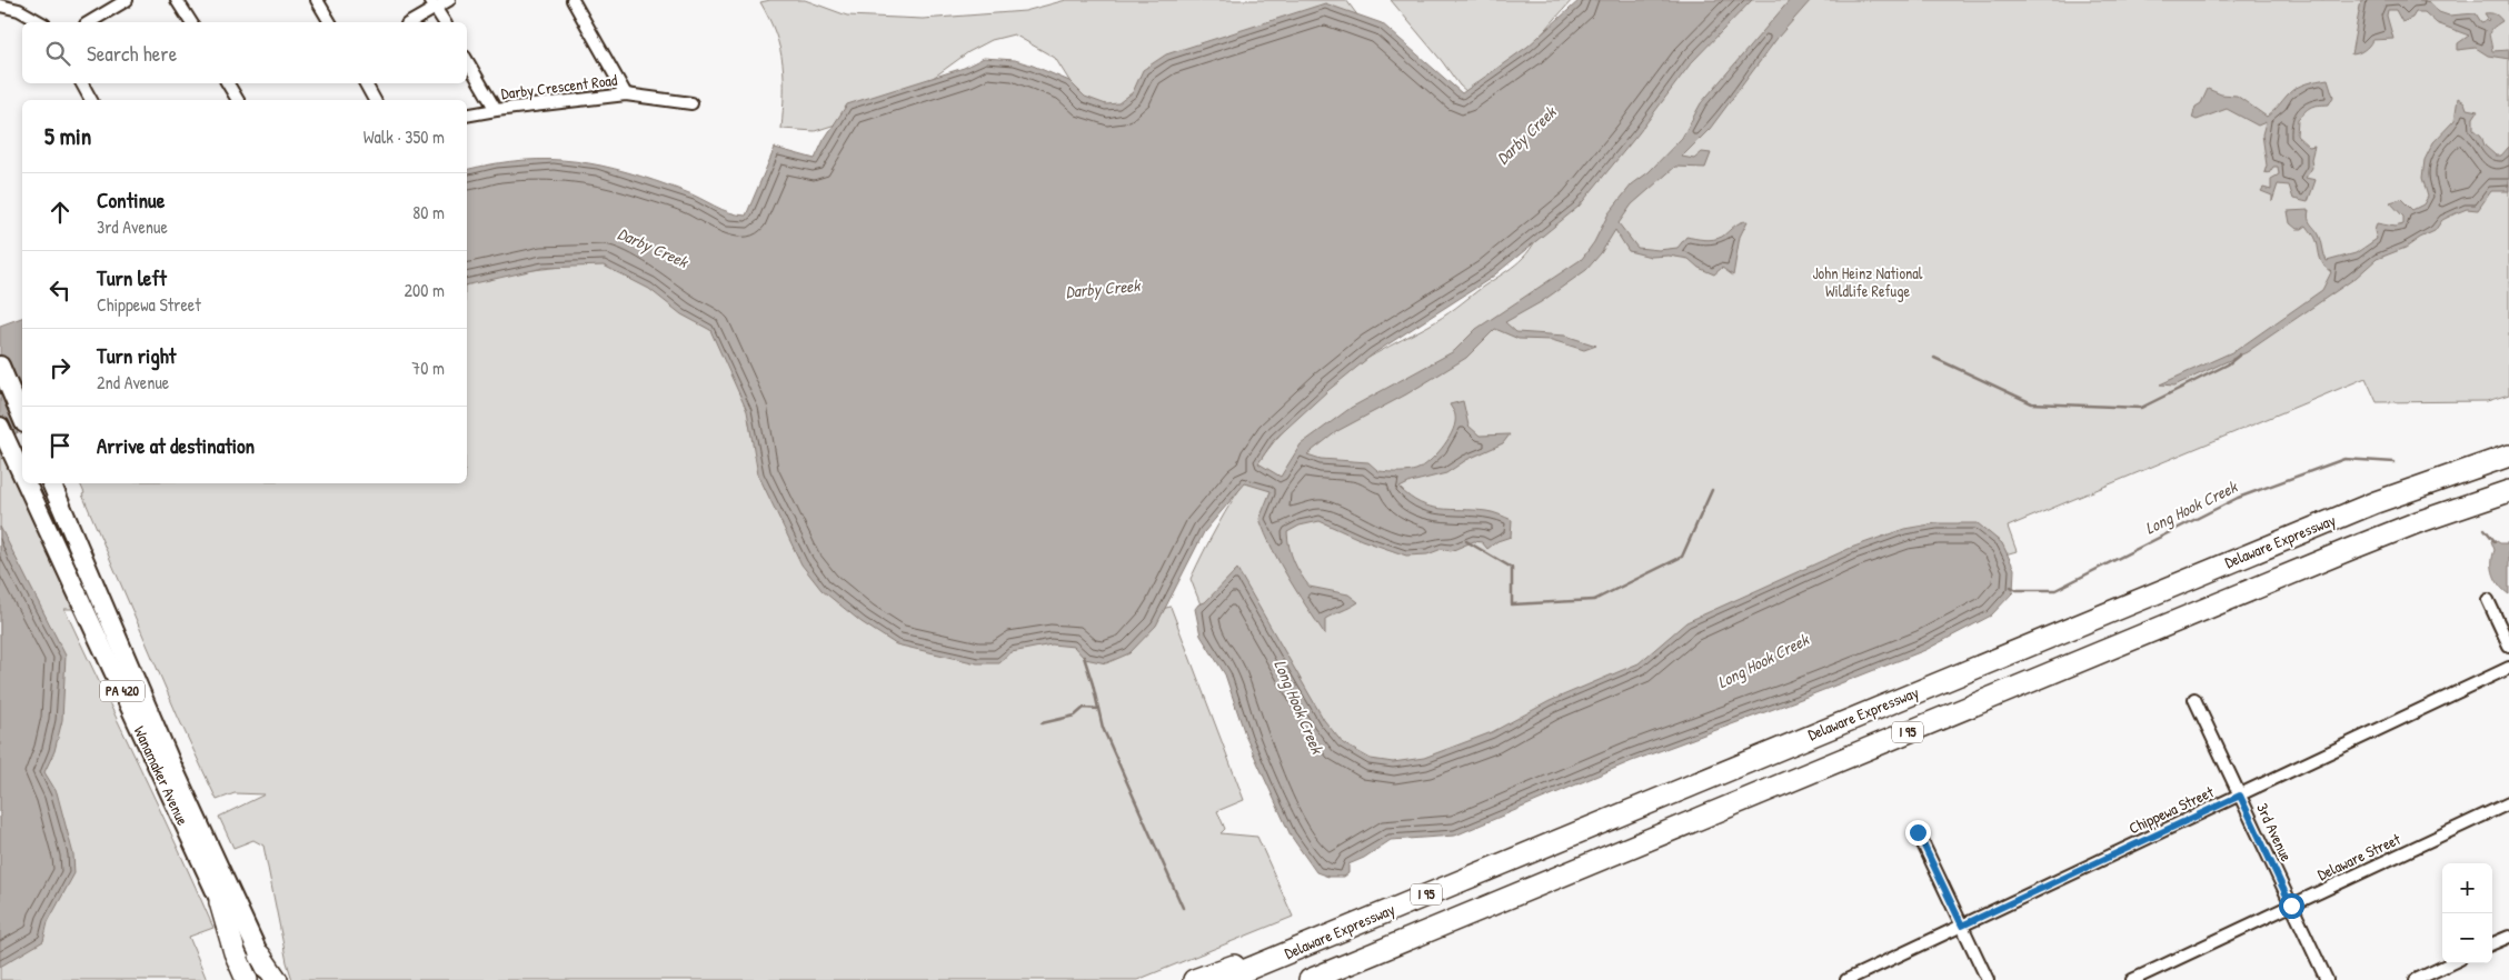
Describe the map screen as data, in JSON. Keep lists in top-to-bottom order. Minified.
{"streets":{"highway":["Delaware Expressway","I 95"],"main road":["PA 420","Wanamaker Avenue"],"street":["Darby Crescent Road","Chippewa Street","3rd Avenue","Delaware Street"]},"crossings":[["Chippewa Street","3rd Avenue"],["3rd Avenue","Delaware Street"]],"water":["Darby Creek","Long Hook Creek"],"parks":["John Heinz National Wildlife Refuge"],"page":{"search":"Search here","heading":["5 min","Walk · 350 m"],"list":[["Continue","3rd Avenue","80 m"],["Turn left","Chippewa Street","200 m"],["Turn right","2nd Avenue","70 m"],"Arrive at destination"],"map_buttons":["+","−"]}}
